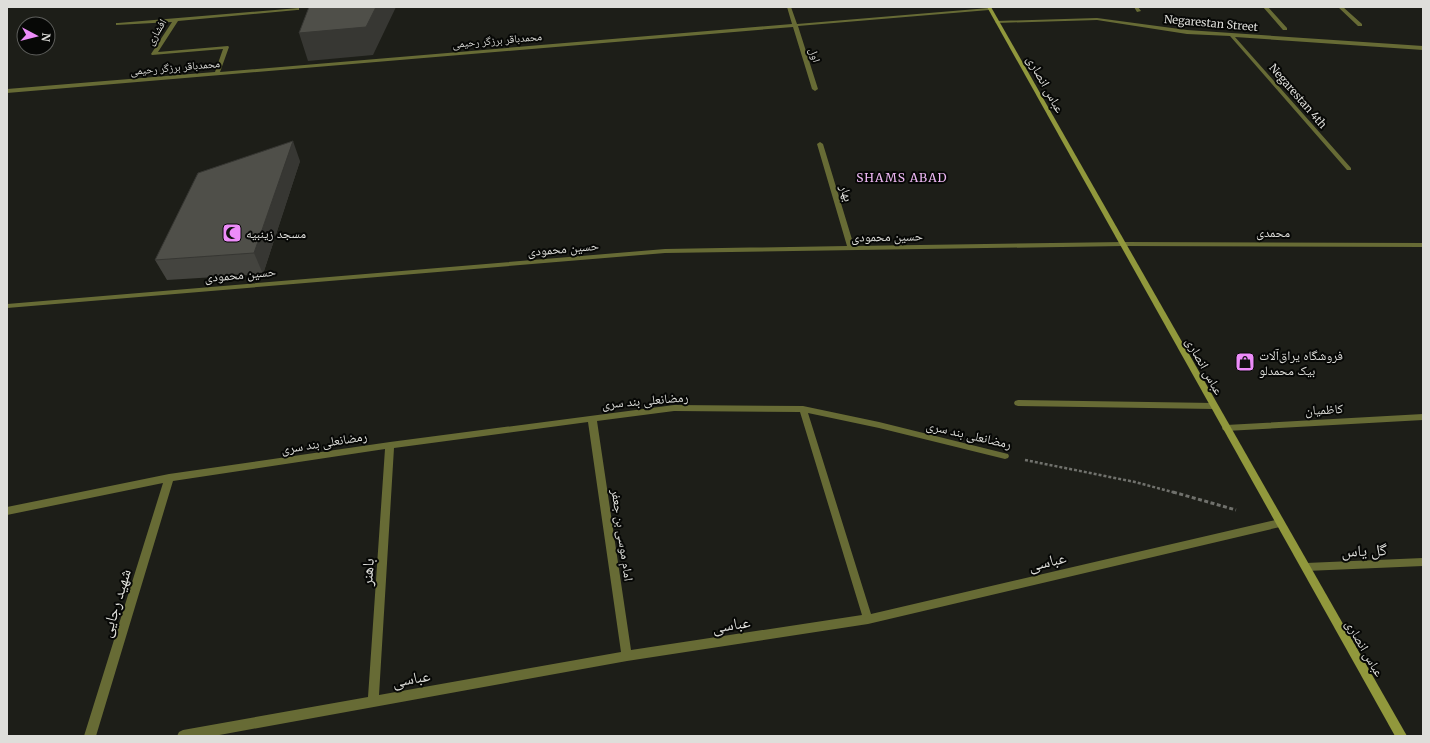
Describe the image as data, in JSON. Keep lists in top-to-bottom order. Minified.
{"streets":{"street":["Negarestan Street","افشاری","محمدباقر برزگر رحیمی","اول","عباس انصاری","Negarestan 4th","بهار","محمدی","حسین محمودی","رمضانعلی بند سری","کاظمیان","امام موسی بن جعفر","گل یاس","عباسی","باهنر","شهید رجایی"]},"crossings":[["Negarestan Street","عباس انصاری"],["Negarestan Street","Negarestan 4th"],["افشاری","محمدباقر برزگر رحیمی"],["محمدباقر برزگر رحیمی","اول"],["محمدباقر برزگر رحیمی","عباس انصاری"],["عباس انصاری","محمدی"],["عباس انصاری","حسین محمودی"],["عباس انصاری","کاظمیان"],["عباس انصاری","گل یاس"],["عباس انصاری","عباسی"],["بهار","حسین محمودی"],["محمدی","حسین محمودی"],["رمضانعلی بند سری","امام موسی بن جعفر"],["رمضانعلی بند سری","باهنر"],["رمضانعلی بند سری","شهید رجایی"],["امام موسی بن جعفر","عباسی"],["عباسی","باهنر"]],"districts":["SHAMS ABAD"],"places":{"mosque":["مسجد زینبیه"],"shop":["فروشگاه یراق‌آلات بیک محمدلو"]},"north":"right"}
